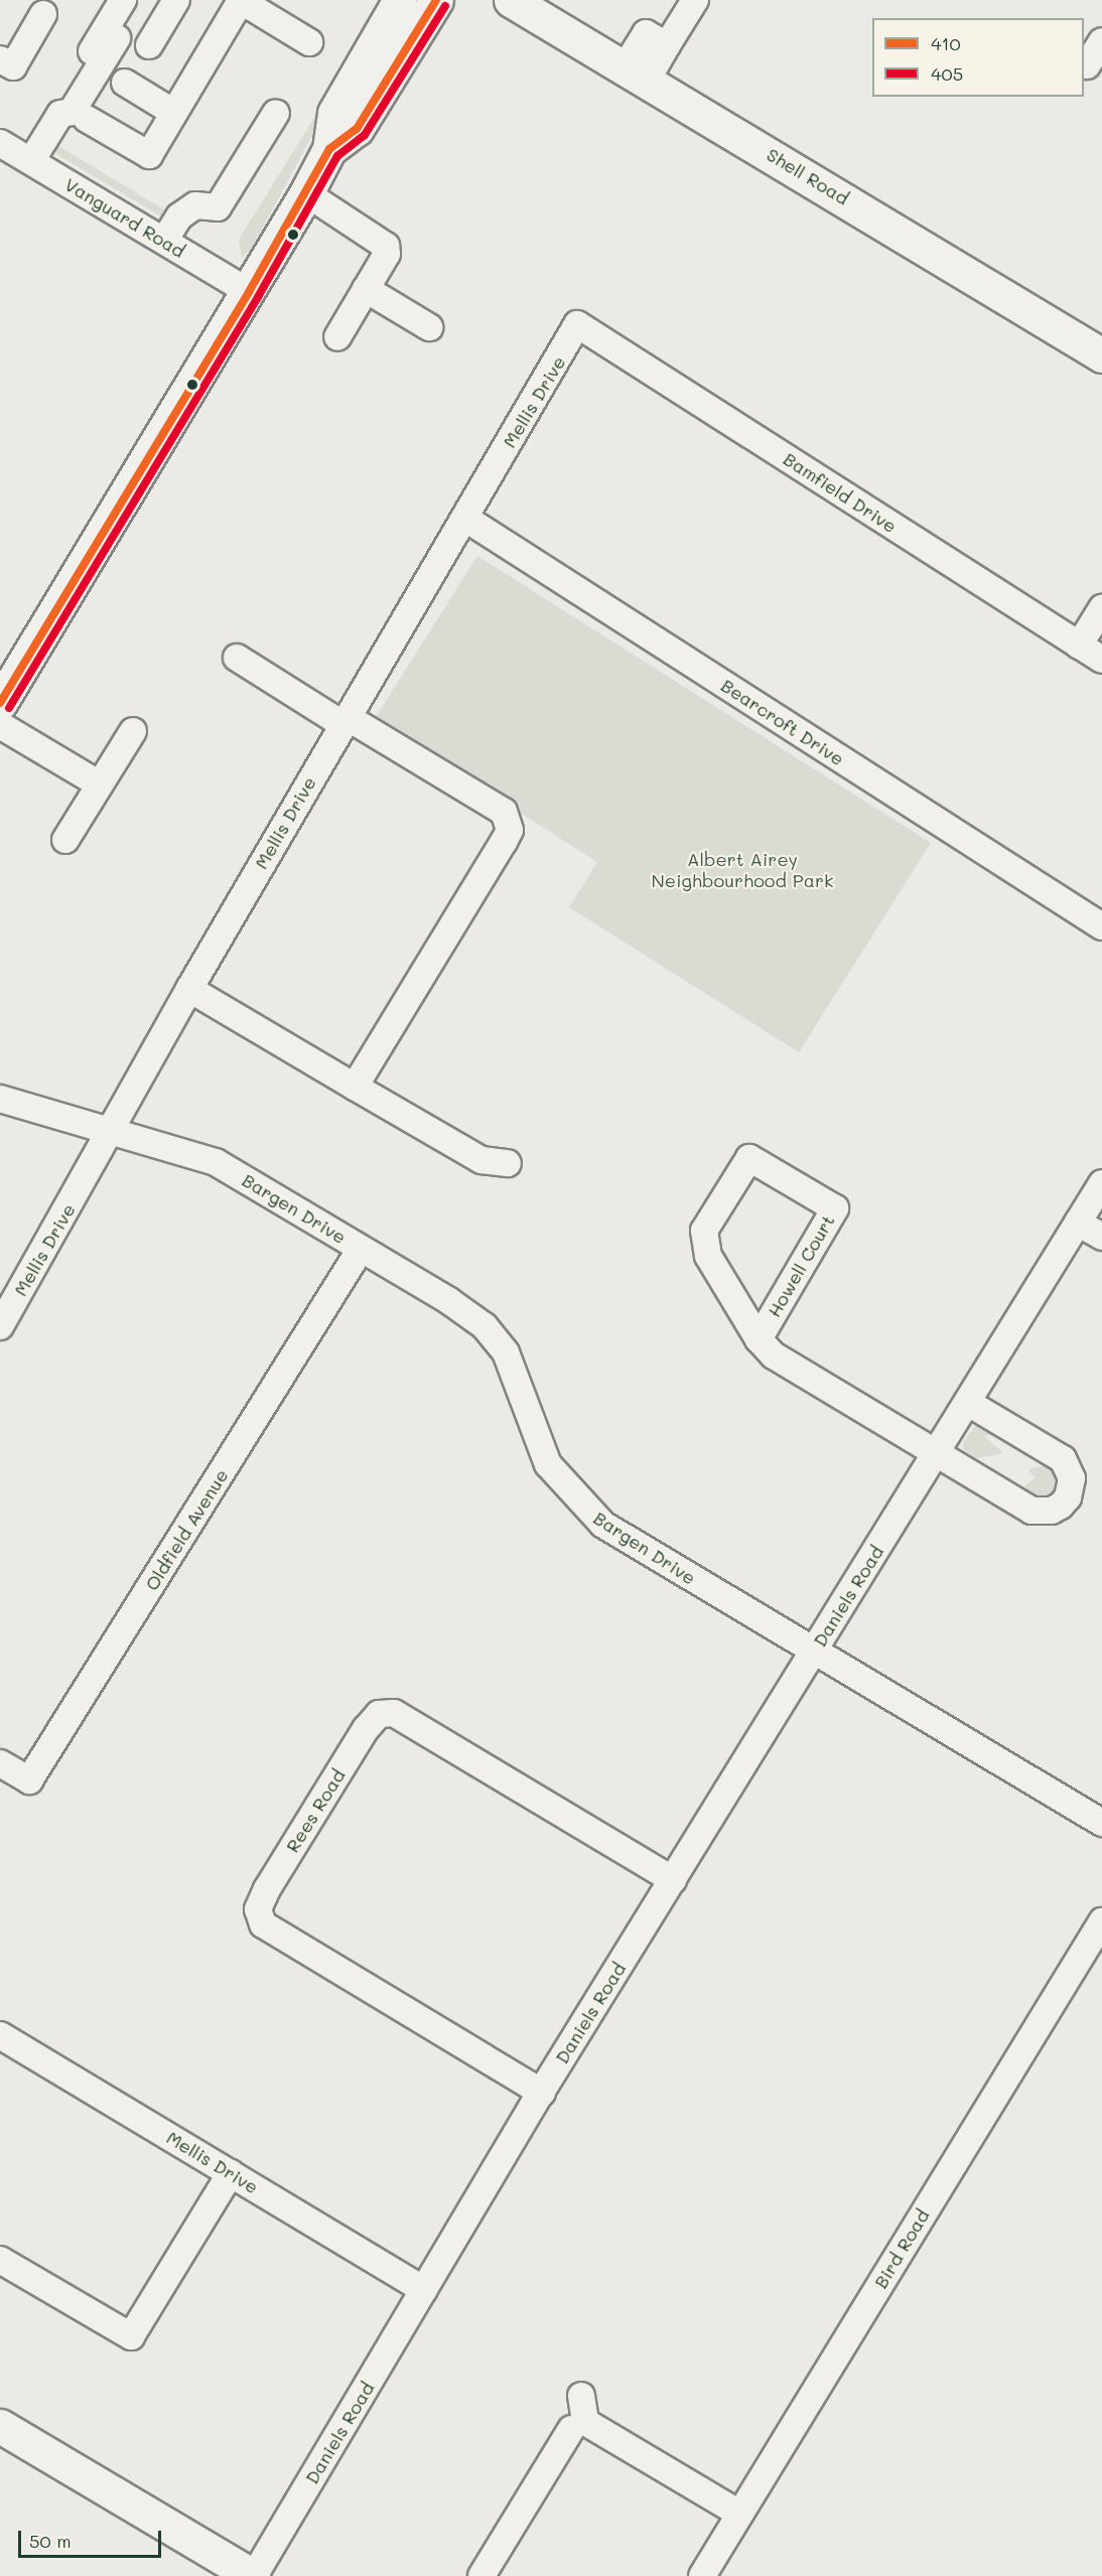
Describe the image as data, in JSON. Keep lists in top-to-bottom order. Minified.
{"streets":{"main road":["Shell Road"],"street":["Vanguard Road","Mellis Drive","Bamfield Drive","Bearcroft Drive","Bargen Drive","Howell Court","Oldfield Avenue","Daniels Road","Rees Road","Bird Road"]},"crossings":[["Mellis Drive","Bamfield Drive"],["Mellis Drive","Bearcroft Drive"],["Mellis Drive","Bargen Drive"],["Mellis Drive","Daniels Road"],["Bargen Drive","Oldfield Avenue"],["Bargen Drive","Daniels Road"],["Howell Court","Daniels Road"],["Daniels Road","Rees Road"]],"parks":["Albert Airey Neighbourhood Park"],"lines":["transit line 410","transit line 405"],"legend":["410","405"],"scale_bar":"50 m"}
